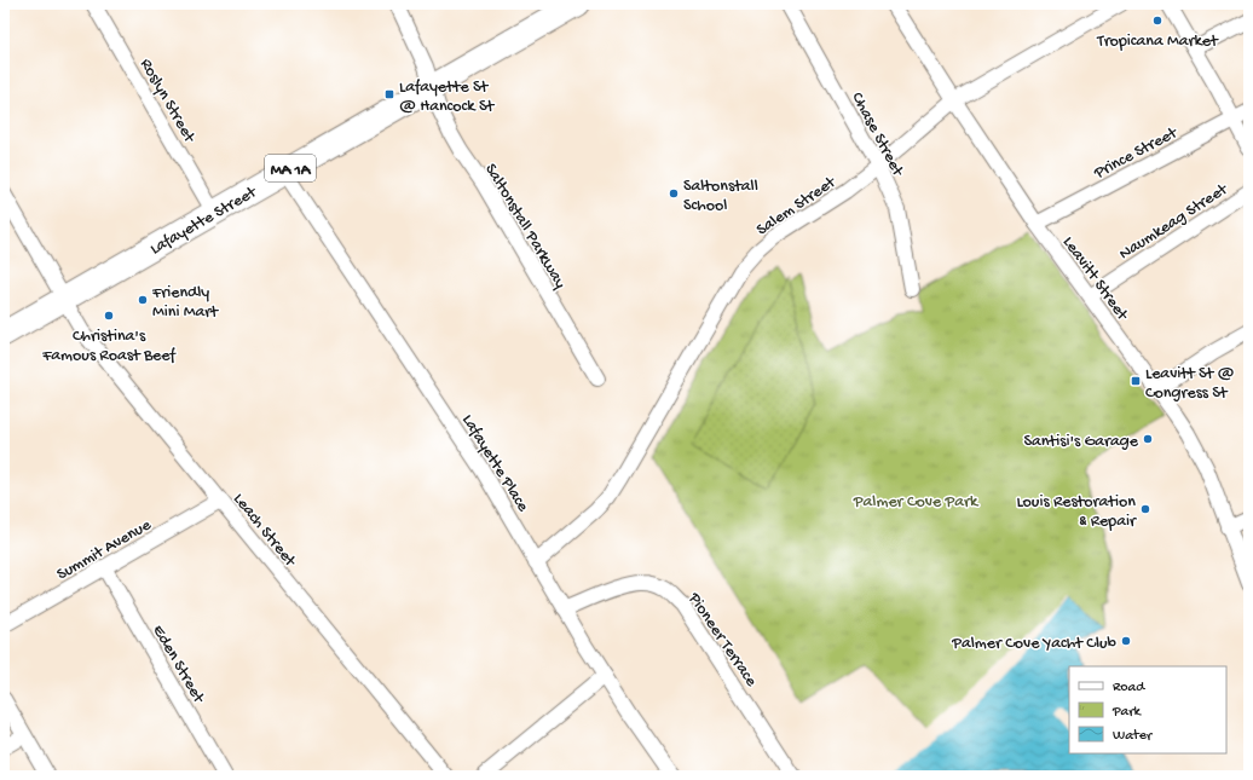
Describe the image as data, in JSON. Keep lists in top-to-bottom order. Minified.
{"streets":{"highway":["MA 1A","Lafayette Street"],"street":["Roslyn Street","Chase Street","Prince Street","Salem Street","Naumkeag Street","Saltonstall Parkway","Leavitt Street","Lafayette Place","Leach Street","Summit Avenue","Pioneer Terrace","Eden Street"]},"crossings":[["Roslyn Street","Lafayette Street"],["Chase Street","Salem Street"],["Prince Street","Leavitt Street"],["Salem Street","Leavitt Street"],["Salem Street","Lafayette Place"],["Lafayette Street","Saltonstall Parkway"],["Lafayette Street","Lafayette Place"],["Lafayette Street","Leach Street"],["Naumkeag Street","Leavitt Street"],["Lafayette Place","Pioneer Terrace"],["Leach Street","Summit Avenue"],["Summit Avenue","Eden Street"]],"parks":["Palmer Cove Park"],"places":{"other":["Tropicana Market","Saltonstall School","Friendly Mini Mart","Christina's Famous Roast Beef","Santisi's Garage","Louis Restoration & Repair","Palmer Cove Yacht Club"],"transit":["Lafayette St @ Hancock St","Leavitt St @ Congress St"]},"legend":["Road","Park","Water"]}
